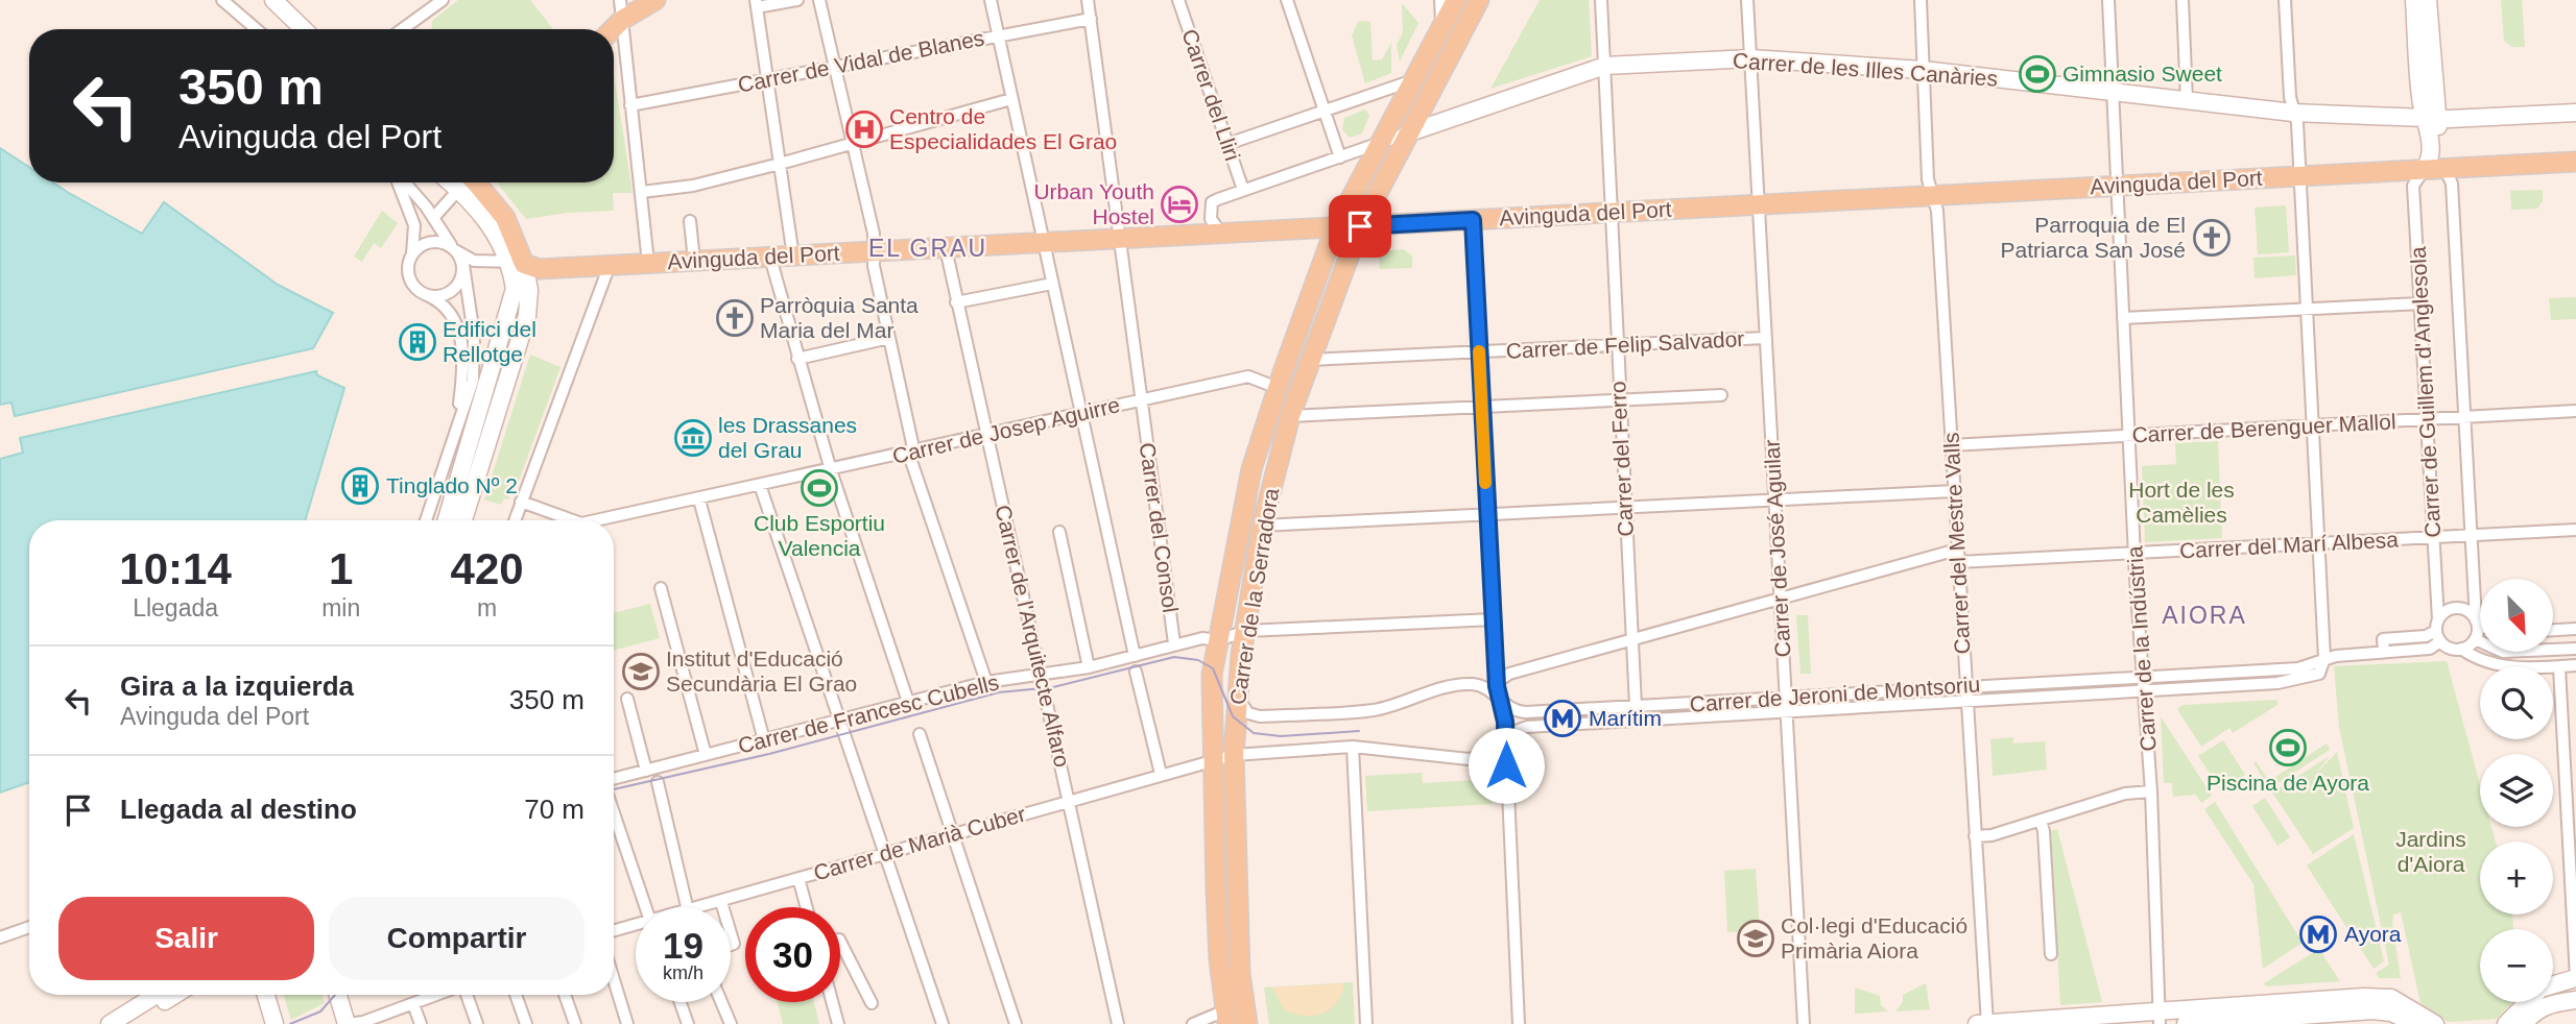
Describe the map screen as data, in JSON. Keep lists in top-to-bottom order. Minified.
{"streets":{"main road":["Avinguda del Port","Carrer de la Serradora"],"street":["Carrer de Vidal de Blanes","Carrer de les Illes Canàries","Carrer del Lliri","Carrer de Felip Salvador","Carrer de Guillem d'Anglesola","Carrer de Berenguer Mallol","Carrer de Josep Aguirre","Carrer del Ferro","Carrer del Consol","Carrer del Mestre Valls","Carrer del Marí Albesa","Carrer de José Aguilar","Carrer de l'Arquitecte Alfaro","Carrer de la Indústria","Carrer de Jeroni de Montsoriu","Carrer de Francesc Cubells","Carrer de Marià Cuber"]},"crossings":[["Carrer de Vidal de Blanes","Carrer del Consol"],["Carrer de les Illes Canàries","Carrer del Lliri"],["Carrer de les Illes Canàries","Avinguda del Port"],["Carrer de les Illes Canàries","Carrer del Ferro"],["Carrer de les Illes Canàries","Carrer del Mestre Valls"],["Carrer de les Illes Canàries","Carrer de José Aguilar"],["Carrer de les Illes Canàries","Carrer de la Serradora"],["Carrer de les Illes Canàries","Carrer de la Indústria"],["Avinguda del Port","Carrer de Guillem d'Anglesola"],["Avinguda del Port","Carrer del Ferro"],["Avinguda del Port","Carrer del Consol"],["Avinguda del Port","Carrer del Mestre Valls"],["Avinguda del Port","Carrer de José Aguilar"],["Avinguda del Port","Carrer de la Serradora"],["Avinguda del Port","Carrer de l'Arquitecte Alfaro"],["Avinguda del Port","Carrer de la Indústria"],["Carrer de Felip Salvador","Carrer del Ferro"],["Carrer de Felip Salvador","Carrer de José Aguilar"],["Carrer de Felip Salvador","Carrer de la Serradora"],["Carrer de Guillem d'Anglesola","Carrer de Berenguer Mallol"],["Carrer de Guillem d'Anglesola","Carrer del Marí Albesa"],["Carrer de Guillem d'Anglesola","Carrer de Jeroni de Montsoriu"],["Carrer de Berenguer Mallol","Carrer del Mestre Valls"],["Carrer de Berenguer Mallol","Carrer de la Indústria"],["Carrer de Josep Aguirre","Carrer del Consol"],["Carrer de Josep Aguirre","Carrer de la Serradora"],["Carrer de Josep Aguirre","Carrer de l'Arquitecte Alfaro"],["Carrer del Ferro","Carrer de Jeroni de Montsoriu"],["Carrer del Consol","Carrer de Francesc Cubells"],["Carrer del Mestre Valls","Carrer del Marí Albesa"],["Carrer del Mestre Valls","Carrer de Jeroni de Montsoriu"],["Carrer del Marí Albesa","Carrer de la Indústria"],["Carrer de José Aguilar","Carrer de Jeroni de Montsoriu"],["Carrer de la Serradora","Carrer de Jeroni de Montsoriu"],["Carrer de la Serradora","Carrer de Francesc Cubells"],["Carrer de la Serradora","Carrer de Marià Cuber"],["Carrer de l'Arquitecte Alfaro","Carrer de Francesc Cubells"],["Carrer de l'Arquitecte Alfaro","Carrer de Marià Cuber"],["Carrer de la Indústria","Carrer de Jeroni de Montsoriu"],["Carrer de Jeroni de Montsoriu","Carrer de Marià Cuber"]],"districts":["EL GRAU","AIORA"],"parks":["Hort de les Camèlies","Jardins d'Aiora"],"places":{"sports":["Gimnasio Sweet","Club Esportiu Valencia","Piscina de Ayora"],"hospital":["Centro de Especialidades El Grao"],"hotel":["Urban Youth Hostel"],"church":["Parroquia de El Patriarca San José","Parròquia Santa Maria del Mar"],"building":["Edifici del Rellotge","Tinglado Nº 2"],"museum":["les Drassanes del Grau"],"school or university":["Institut d'Educació Secundària El Grao","Col·legi d'Educació Primària Aiora"],"metro station":["Marítim","Ayora"]},"north":"bottom right","page":{"turn":["350 m","Avinguda del Port"],"eta":["10:14","Llegada","1","min","420","m"],"map_buttons":["+","−"],"list":[{"name":"Gira a la izquierda","note":"Avinguda del Port","value":"350 m"},{"name":"Llegada al destino","value":"70 m"}],"buttons":["Salir","Compartir"],"speed":"19 km/h","limit":"30"}}
